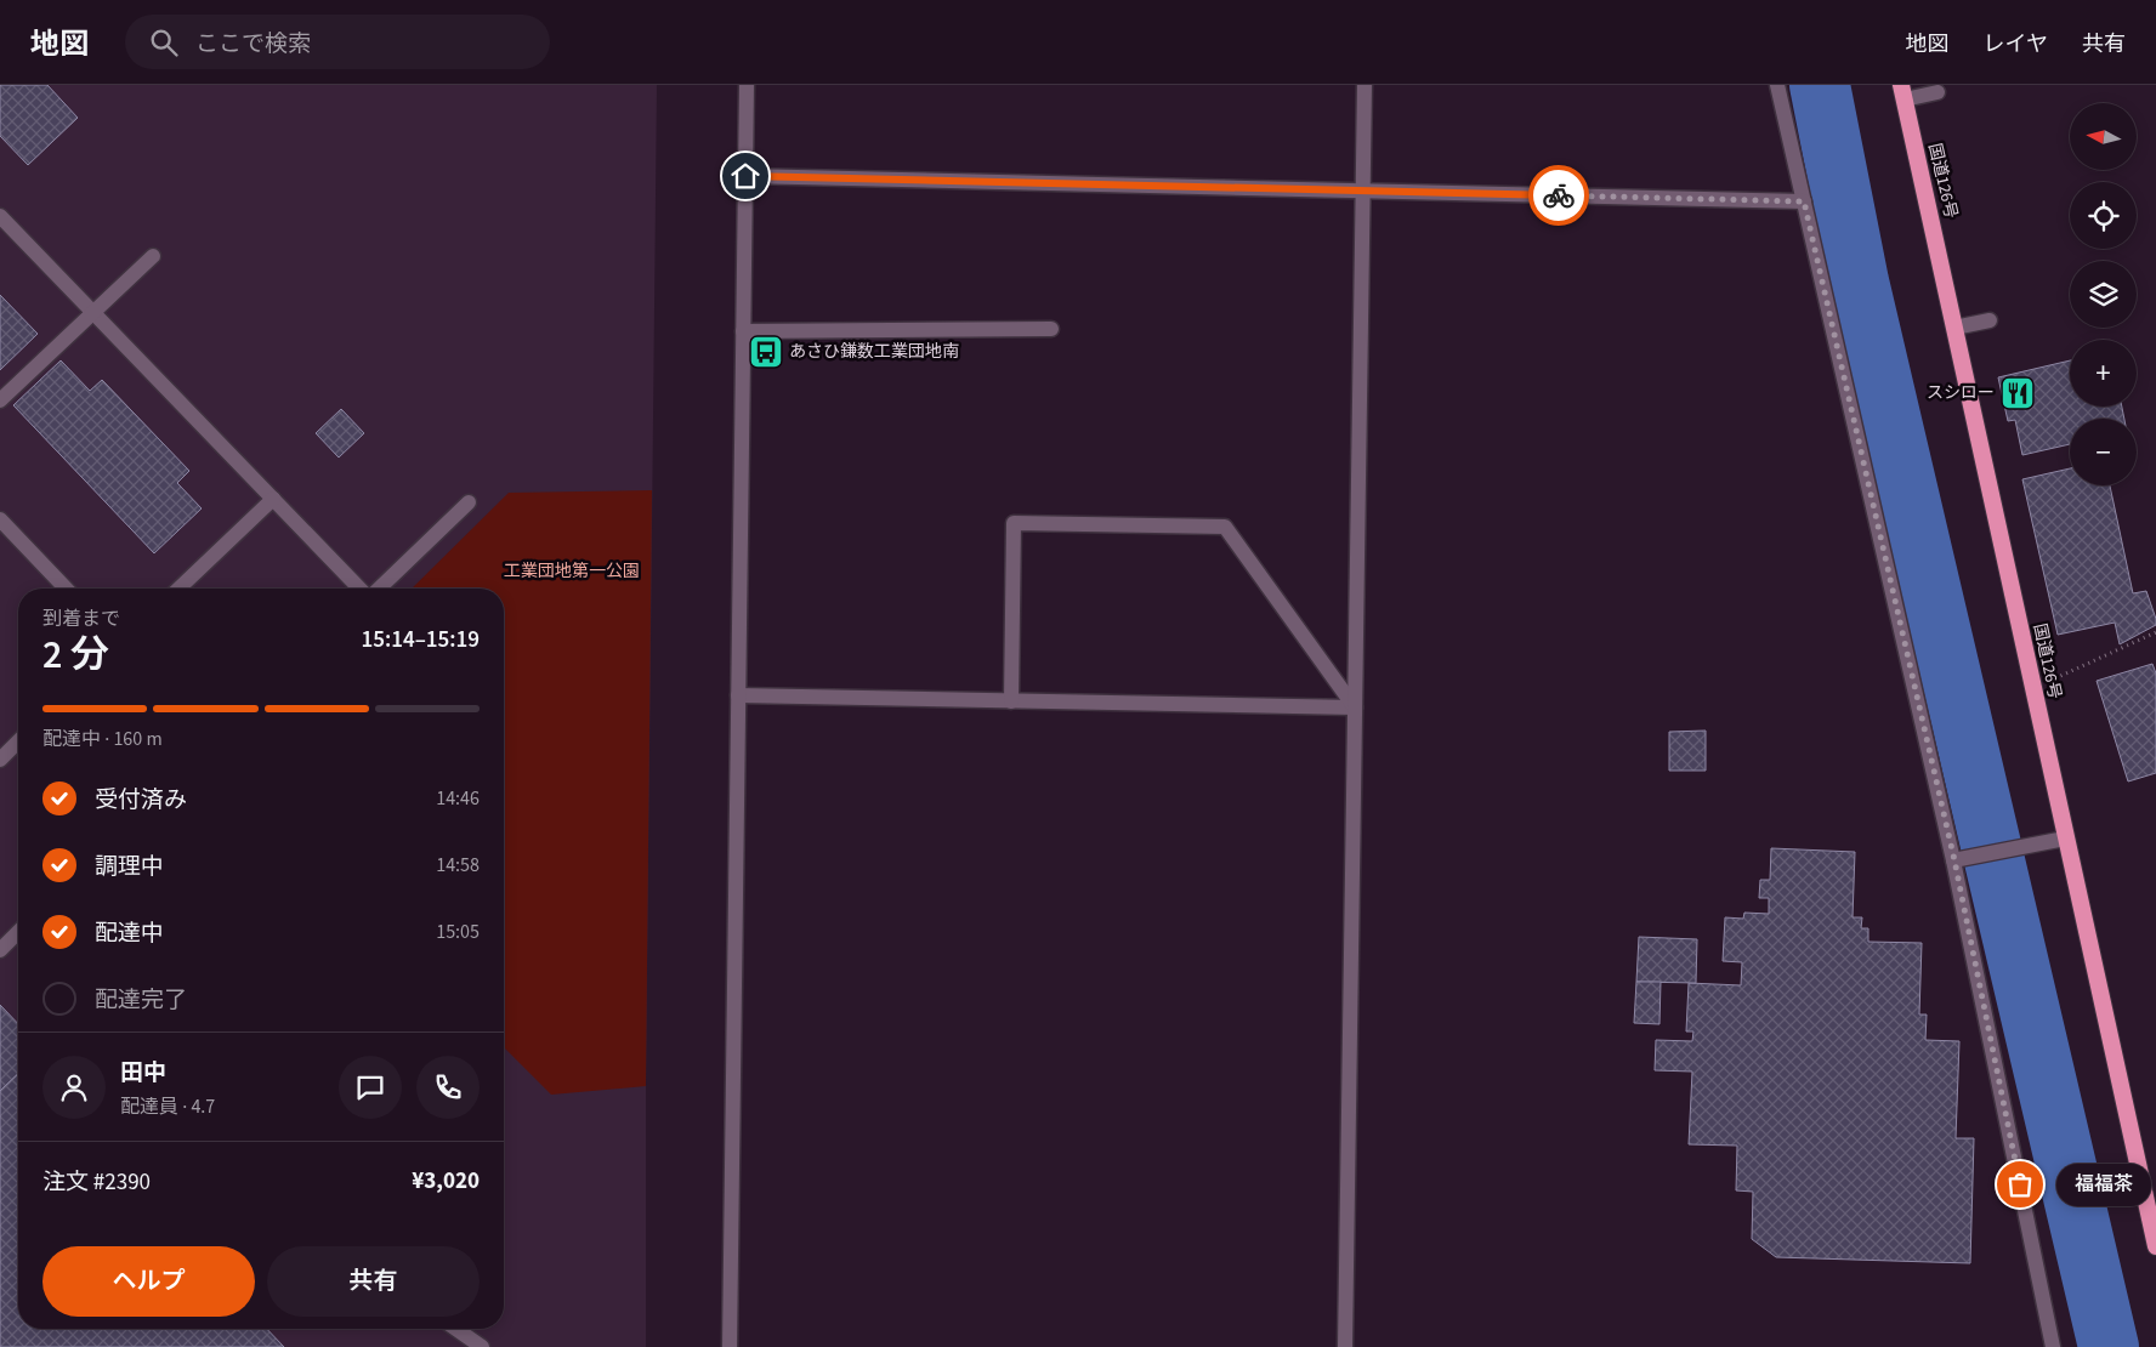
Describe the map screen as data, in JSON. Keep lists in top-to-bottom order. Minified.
{"streets":{"highway":["国道126号"]},"parks":["工業団地第一公園"],"places":{"bus stop":["あさひ鎌数工業団地南"],"restaurant":["スシロー"],"other":["福福茶"]},"north":"left","page":{"header":"地図","search":"ここで検索","nav":["地図","レイヤ","共有"],"map_buttons":["+","−"],"heading":["2 分","到着まで","15:14–15:19"],"panel":["田中","配達員 · 4.7","注文 #2390","¥3,020"],"bar":"配達中 · 160 m","list":[["受付済み","14:46"],["調理中","14:58"],["配達中","15:05"],"配達完了"],"bubble":"福福茶","buttons":["ヘルプ","共有"]}}
